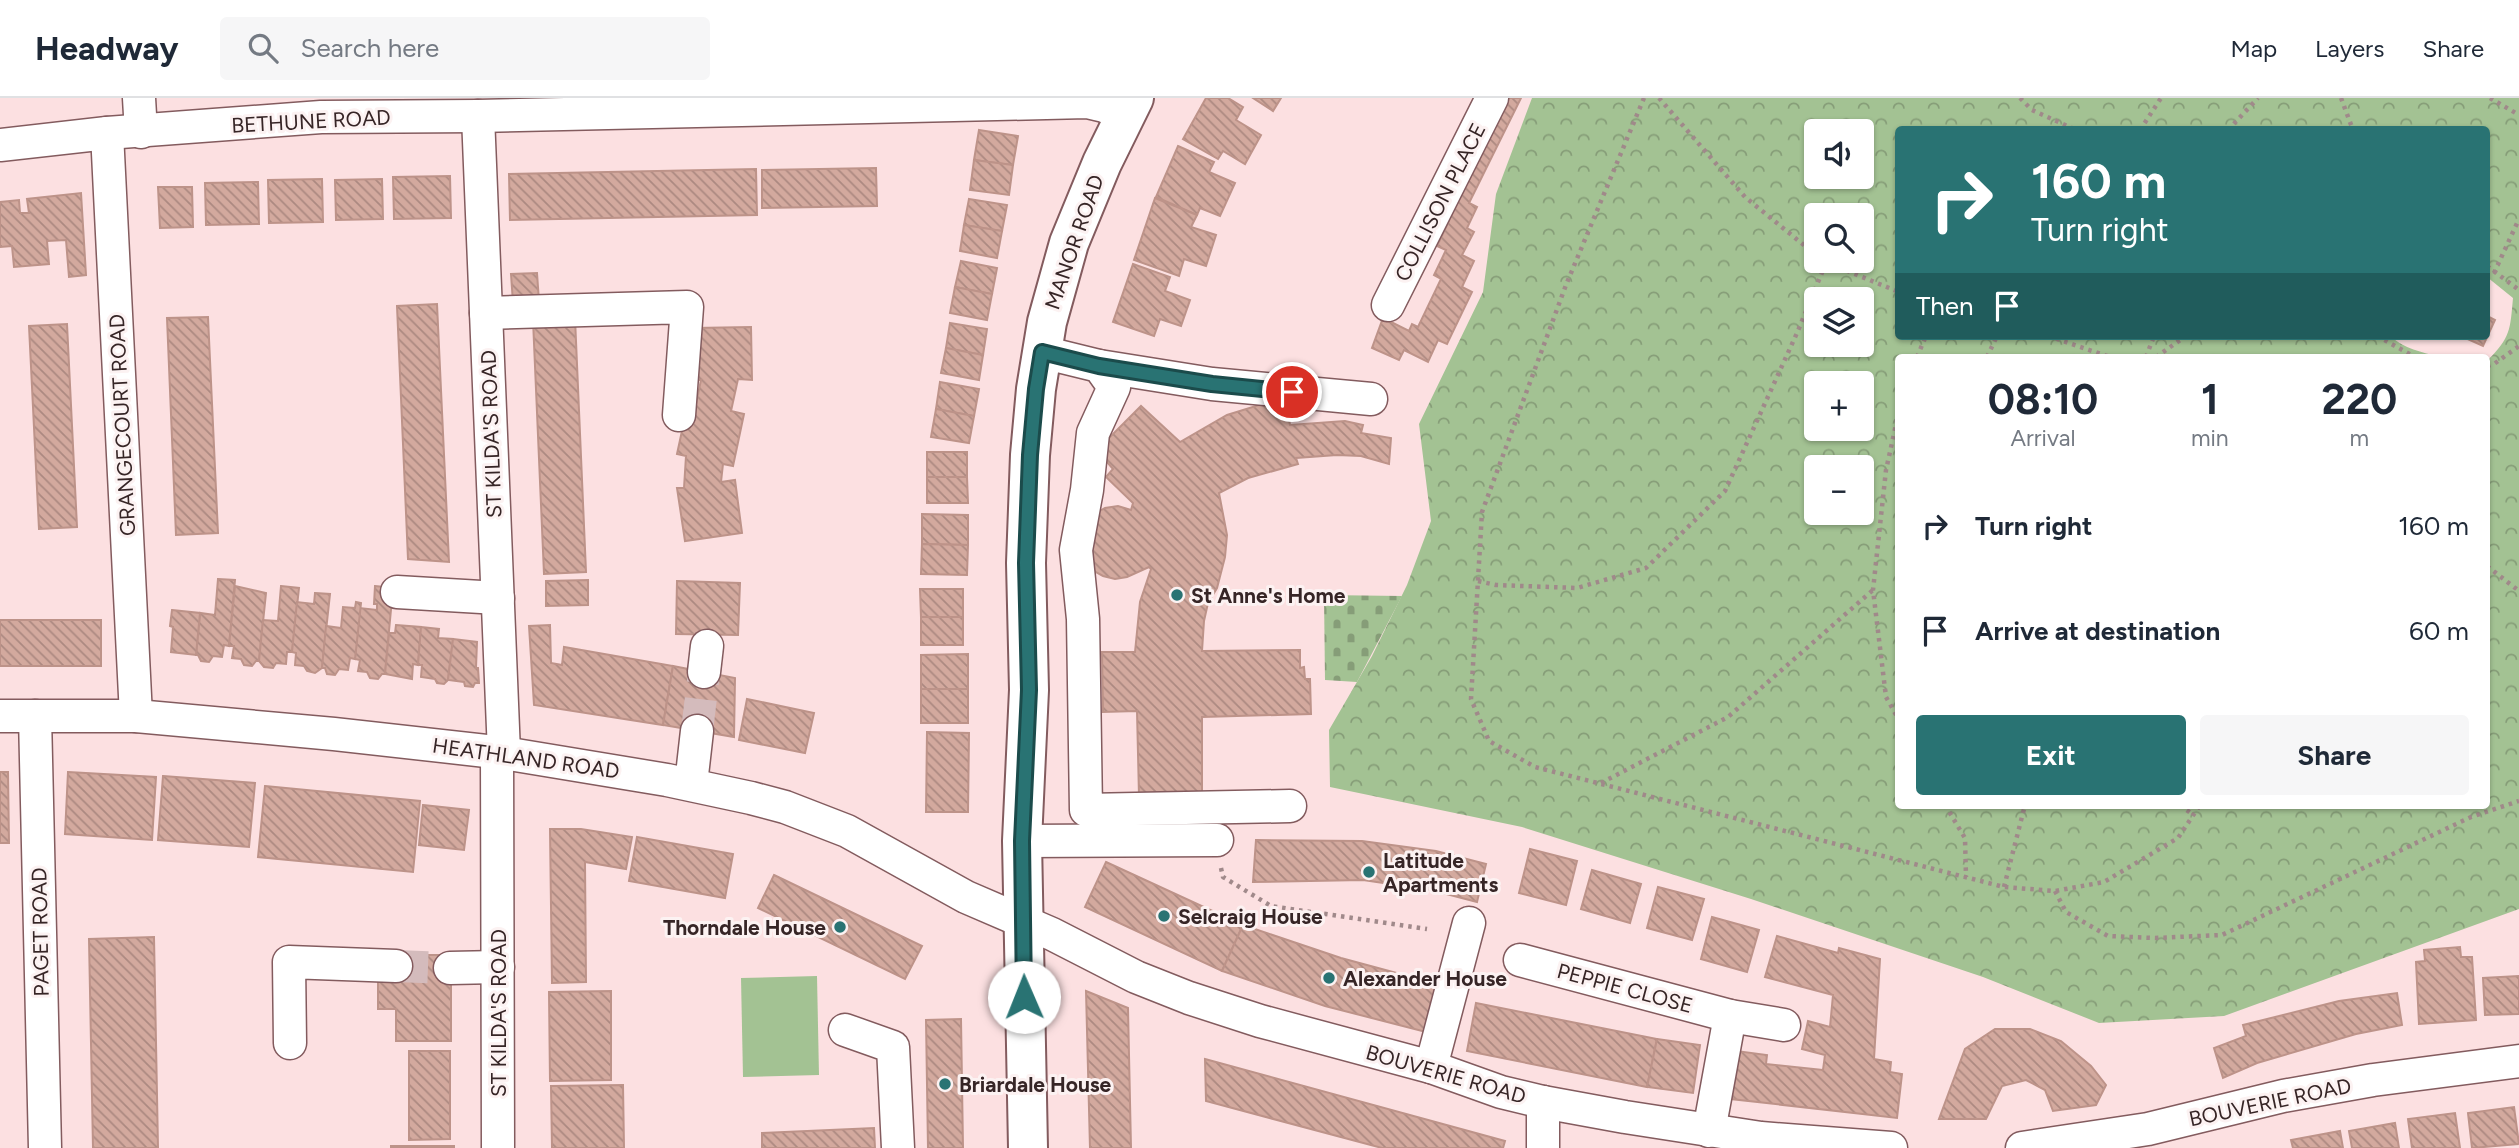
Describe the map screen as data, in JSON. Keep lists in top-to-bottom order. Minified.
{"streets":{"main road":["MANOR ROAD"],"street":["BETHUNE ROAD","COLLISON PLACE","GRANGECOURT ROAD","ST KILDA'S ROAD","HEATHLAND ROAD","PAGET ROAD","PEPPIE CLOSE","BOUVERIE ROAD"]},"crossings":[["BETHUNE ROAD","MANOR ROAD"],["BETHUNE ROAD","GRANGECOURT ROAD"],["BETHUNE ROAD","ST KILDA'S ROAD"],["MANOR ROAD","HEATHLAND ROAD"],["MANOR ROAD","BOUVERIE ROAD"],["GRANGECOURT ROAD","HEATHLAND ROAD"],["ST KILDA'S ROAD","HEATHLAND ROAD"],["HEATHLAND ROAD","PAGET ROAD"],["HEATHLAND ROAD","BOUVERIE ROAD"]],"places":["St Anne's Home","Latitude Apartments","Selcraig House","Thorndale House","Alexander House","Briardale House"],"page":{"header":"Headway","search":"Search here","nav":["Map","Layers","Share"],"map_buttons":["+","−"],"turn":["160 m","Turn right"],"then":"Then","eta":["08:10","Arrival","1","min","220","m"],"list":[{"name":"Turn right","value":"160 m"},{"name":"Arrive at destination","value":"60 m"}],"buttons":["Exit","Share"]}}
